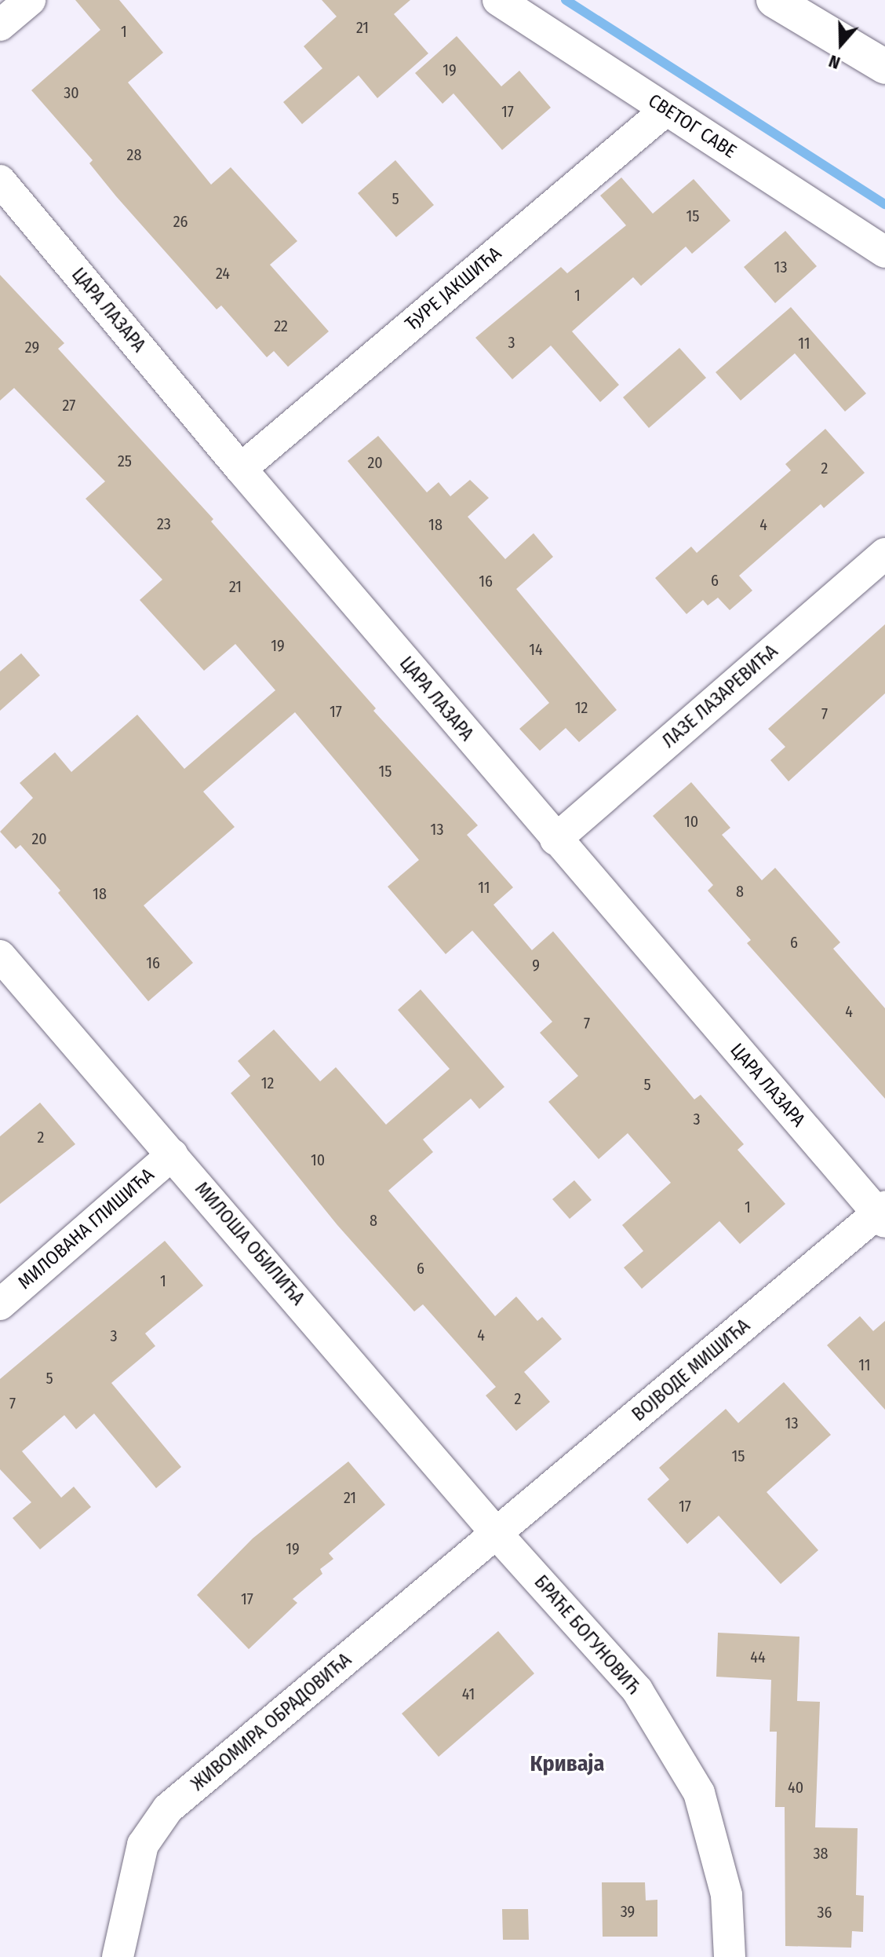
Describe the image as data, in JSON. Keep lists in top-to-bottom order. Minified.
{"streets":{"street":["СВЕТОГ САВЕ","ЂУРЕ ЈАКШИЋА","ЦАРА ЛАЗАРА","ЛАЗЕ ЛАЗАРЕВИЋА","МИЛОВАНА ГЛИШИЋА","МИЛОША ОБИЛИЋА","ВОЈВОДЕ МИШИЋА","БРАЋЕ БОГУНОВИЋ","ЖИВОМИРА ОБРАДОВИЋА"]},"crossings":[["СВЕТОГ САВЕ","ЂУРЕ ЈАКШИЋА"],["ЂУРЕ ЈАКШИЋА","ЦАРА ЛАЗАРА"],["ЦАРА ЛАЗАРА","ЛАЗЕ ЛАЗАРЕВИЋА"],["ЦАРА ЛАЗАРА","ВОЈВОДЕ МИШИЋА"],["МИЛОВАНА ГЛИШИЋА","МИЛОША ОБИЛИЋА"],["МИЛОША ОБИЛИЋА","ВОЈВОДЕ МИШИЋА"],["МИЛОША ОБИЛИЋА","БРАЋЕ БОГУНОВИЋ"],["МИЛОША ОБИЛИЋА","ЖИВОМИРА ОБРАДОВИЋА"],["ВОЈВОДЕ МИШИЋА","БРАЋЕ БОГУНОВИЋ"],["ВОЈВОДЕ МИШИЋА","ЖИВОМИРА ОБРАДОВИЋА"],["БРАЋЕ БОГУНОВИЋ","ЖИВОМИРА ОБРАДОВИЋА"]],"districts":["Криваја"],"house_numbers":["21","1","19","30","17","28","5","15","26","13","24","1","22","3","11","29","27","25","20","2","23","18","4","6","16","21","19","14","12","17","7","15","10","13","20","11","8","18","6","16","9","4","7","12","5","3","2","10","1","8","6","1","4","3","11","5","2","7","13","15","21","17","19","17","44","41","40","38","39","36"],"north":"bottom"}
